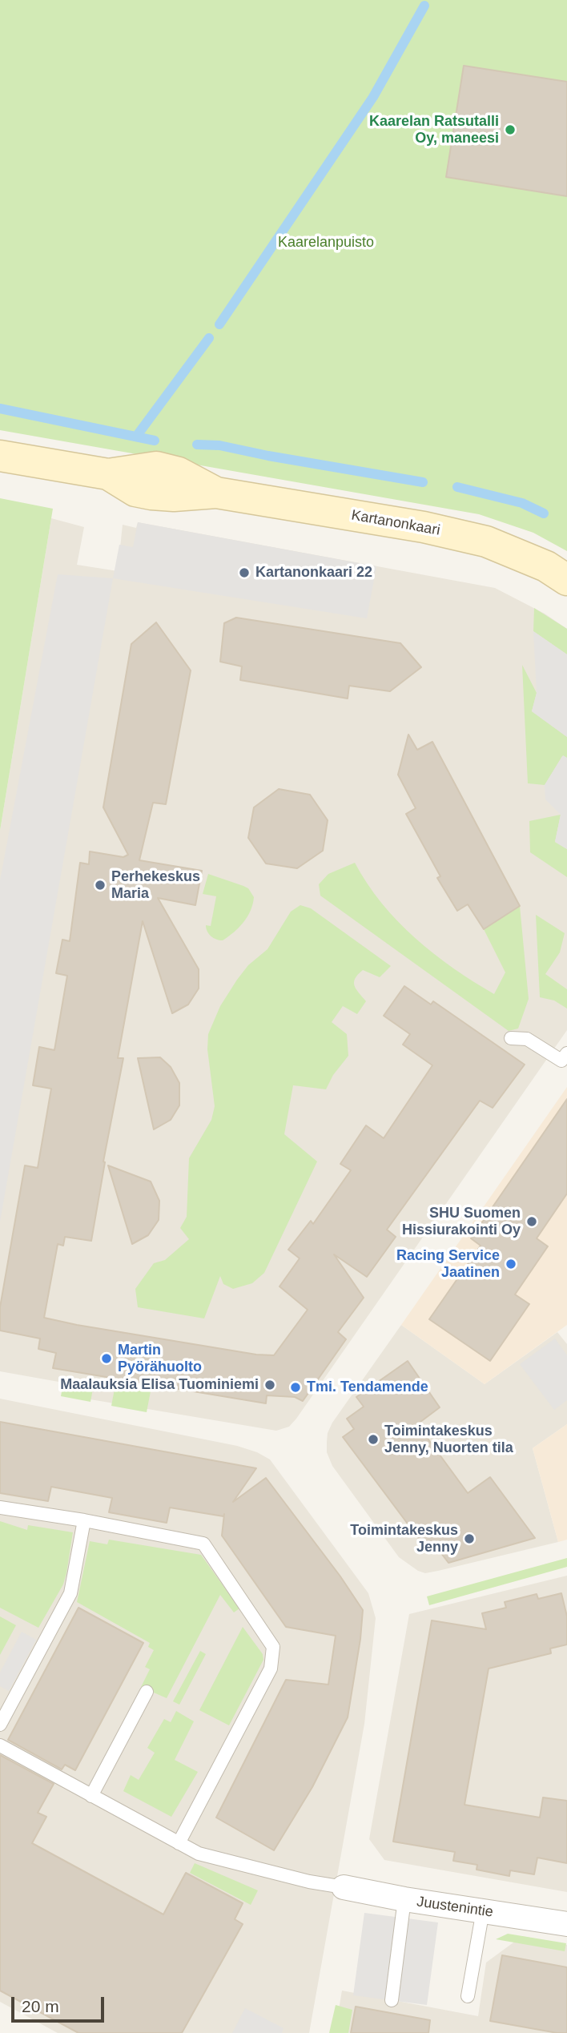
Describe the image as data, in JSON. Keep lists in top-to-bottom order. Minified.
{"streets":{"street":["Kartanonkaari","Juustenintie"]},"parks":["Kaarelanpuisto"],"places":["Kaarelan Ratsutalli Oy, maneesi","Kartanonkaari 22","Perhekeskus Maria","SHU Suomen Hissiurakointi Oy","Racing Service Jaatinen","Martin Pyörähuolto","Maalauksia Elisa Tuominiemi","Tmi. Tendamende","Toimintakeskus Jenny, Nuorten tila","Toimintakeskus Jenny"],"scale_bar":"20 m"}
